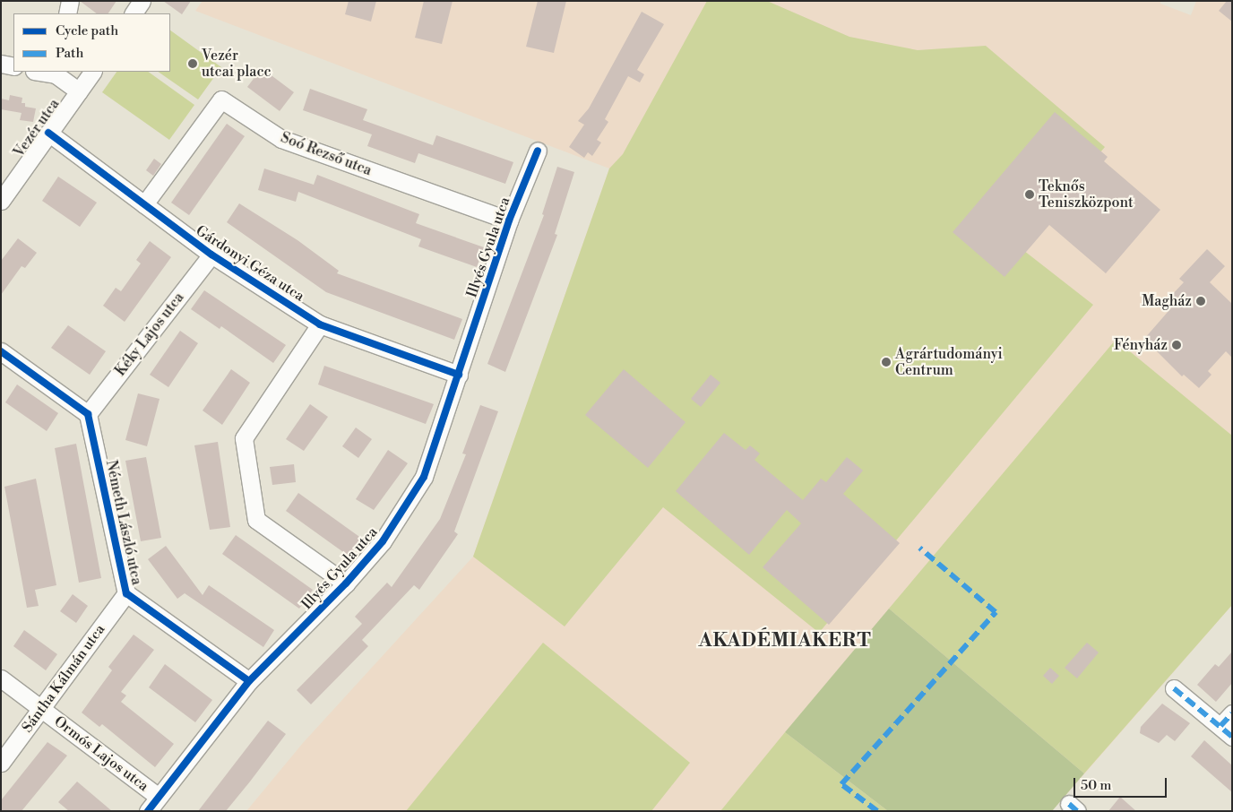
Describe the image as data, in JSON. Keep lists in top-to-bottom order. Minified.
{"streets":{"street":["Vezér utca","Soó Rezső utca","Illyés Gyula utca","Gárdonyi Géza utca","Kéky Lajos utca","Németh László utca","Sántha Kálmán utca","Ormós Lajos utca"]},"crossings":[["Vezér utca","Gárdonyi Géza utca"],["Soó Rezső utca","Illyés Gyula utca"],["Soó Rezső utca","Gárdonyi Géza utca"],["Illyés Gyula utca","Gárdonyi Géza utca"],["Illyés Gyula utca","Németh László utca"],["Illyés Gyula utca","Ormós Lajos utca"],["Gárdonyi Géza utca","Kéky Lajos utca"],["Kéky Lajos utca","Németh László utca"],["Németh László utca","Sántha Kálmán utca"],["Sántha Kálmán utca","Ormós Lajos utca"]],"districts":["AKADÉMIAKERT"],"places":["Vezér utcai placc","Teknős Teniszközpont","Magház","Fényház","Agrártudományi Centrum"],"legend":["Cycle path","Path"],"scale_bar":"50 m"}
